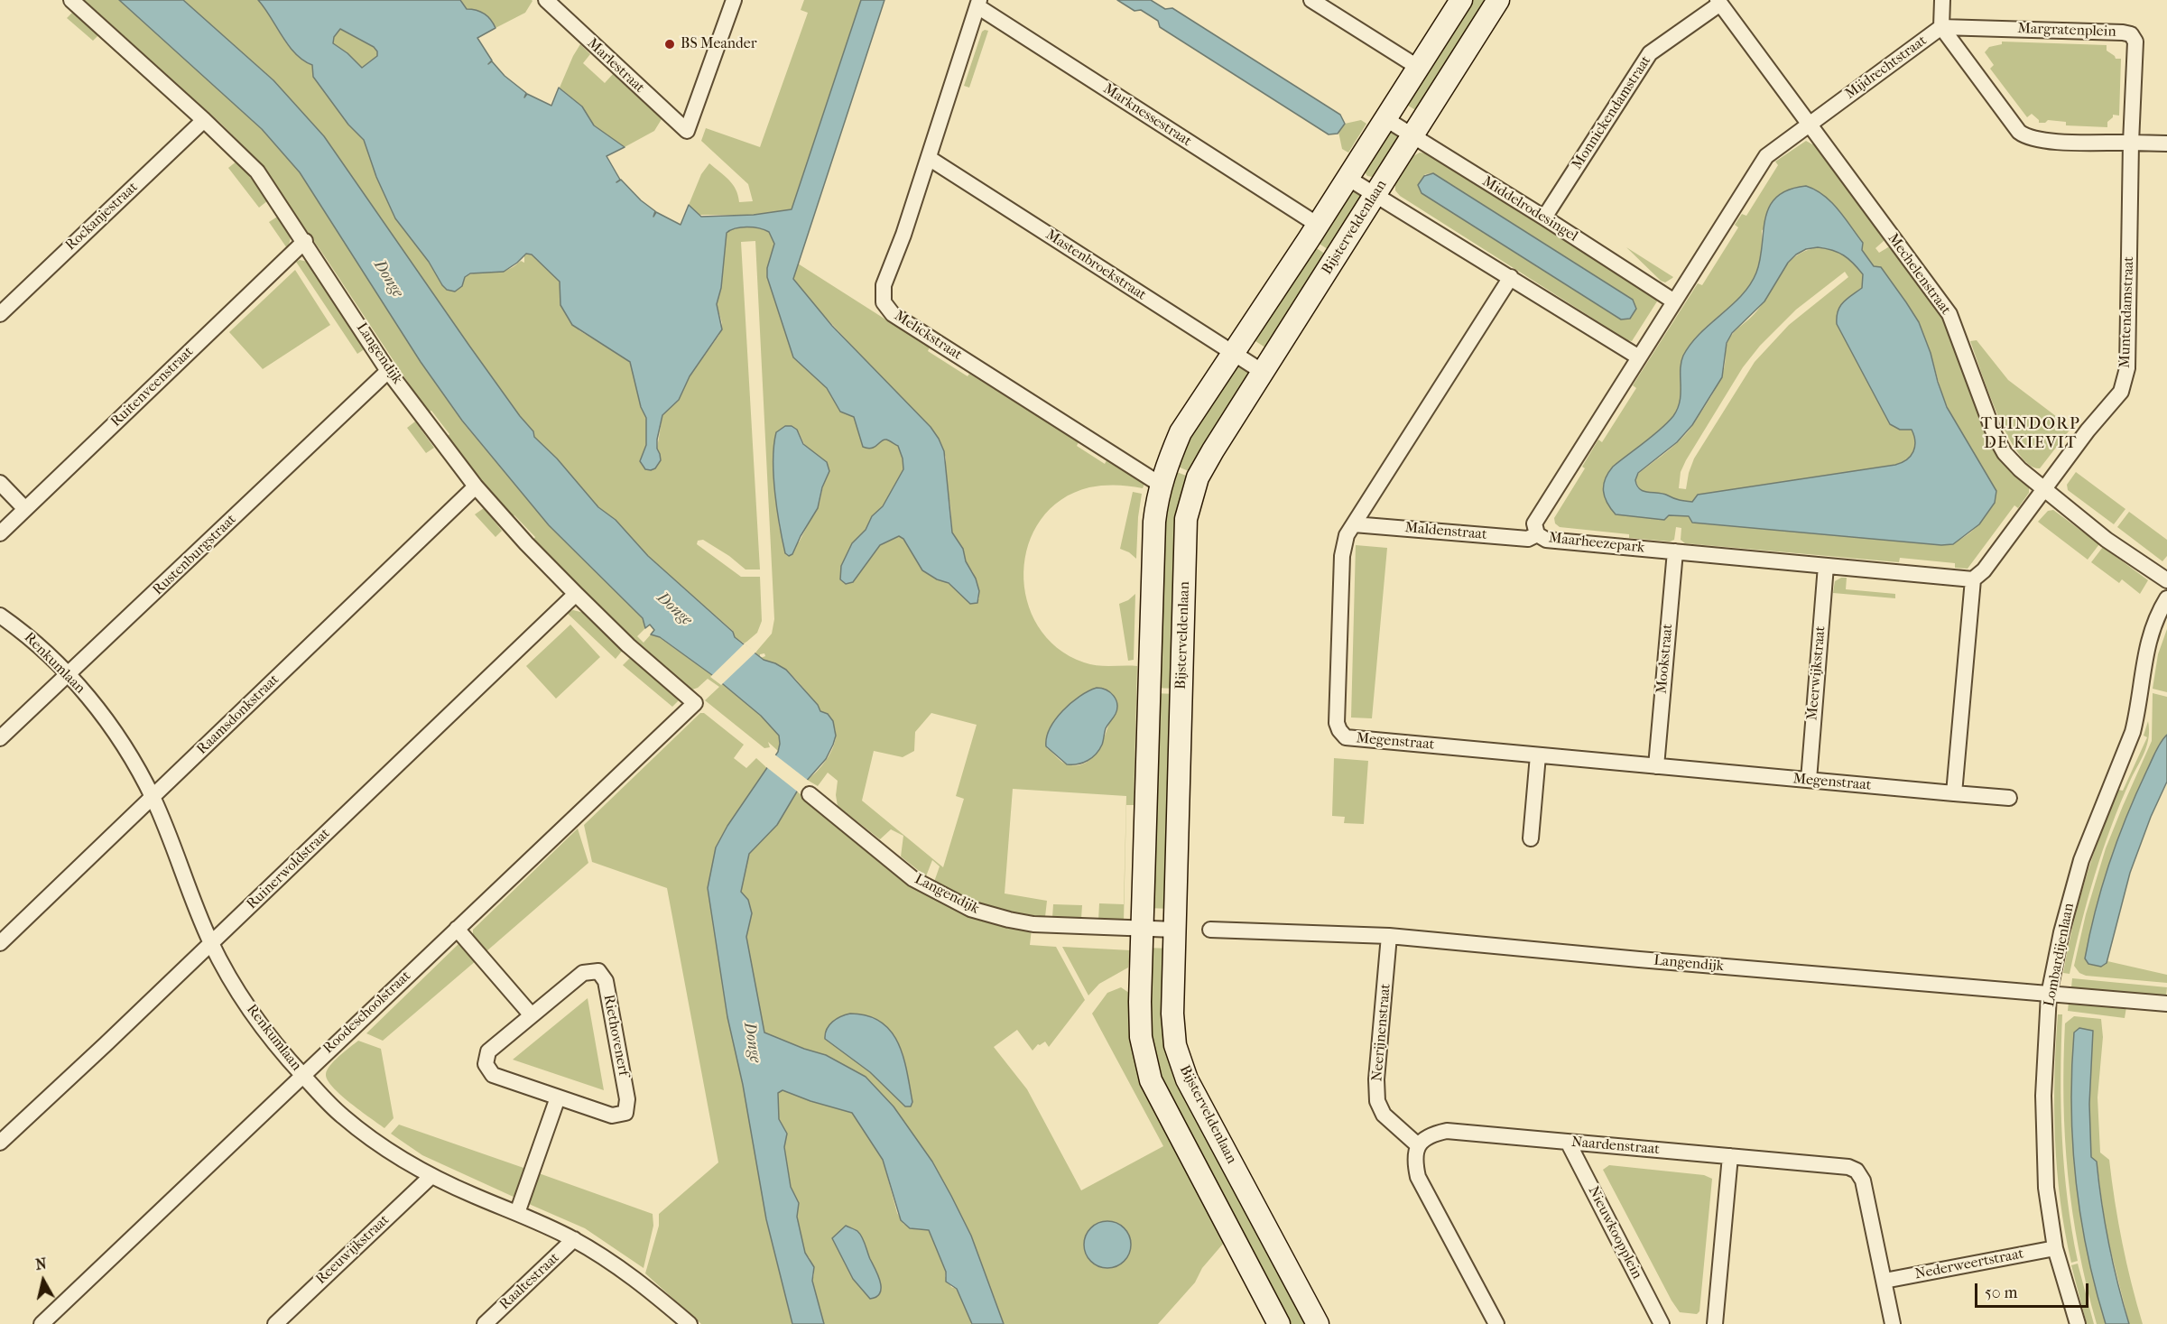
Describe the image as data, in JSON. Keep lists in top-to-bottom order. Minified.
{"streets":{"street":["Margratenplein","Marlestraat","Mijdrechtstraat","Monnickendamstraat","Marknessestraat","Middelrodesingel","Rockanjestraat","Bijsterveldenlaan","Mastenbroekstraat","Mechelenstraat","Muntendamstraat","Melickstraat","Langendijk","Ruitenveenstraat","Maldenstraat","Maarheezepark","Rustenburgstraat","Mookstraat","Renkumlaan","Meerwijkstraat","Raamsdonkstraat","Megenstraat","Ruinerwoldstraat","Lombardijenlaan","Roodeschoolstraat","Neerijnenstraat","Riethovenerf","Naardenstraat","Nieuwkoopplein","Reeuwijkstraat","Nederweertstraat","Raaltestraat"]},"crossings":[["Margratenplein","Mijdrechtstraat"],["Margratenplein","Muntendamstraat"],["Mijdrechtstraat","Mechelenstraat"],["Mijdrechtstraat","Maarheezepark"],["Monnickendamstraat","Middelrodesingel"],["Monnickendamstraat","Mechelenstraat"],["Marknessestraat","Melickstraat"],["Middelrodesingel","Bijsterveldenlaan"],["Middelrodesingel","Maarheezepark"],["Rockanjestraat","Langendijk"],["Bijsterveldenlaan","Mastenbroekstraat"],["Bijsterveldenlaan","Langendijk"],["Mastenbroekstraat","Melickstraat"],["Mechelenstraat","Muntendamstraat"],["Mechelenstraat","Maarheezepark"],["Langendijk","Ruitenveenstraat"],["Langendijk","Rustenburgstraat"],["Langendijk","Raamsdonkstraat"],["Langendijk","Ruinerwoldstraat"],["Langendijk","Lombardijenlaan"],["Langendijk","Roodeschoolstraat"],["Langendijk","Neerijnenstraat"],["Maldenstraat","Maarheezepark"],["Maldenstraat","Megenstraat"],["Maarheezepark","Mookstraat"],["Maarheezepark","Meerwijkstraat"],["Rustenburgstraat","Renkumlaan"],["Mookstraat","Megenstraat"],["Renkumlaan","Raamsdonkstraat"],["Renkumlaan","Ruinerwoldstraat"],["Renkumlaan","Roodeschoolstraat"],["Renkumlaan","Reeuwijkstraat"],["Renkumlaan","Raaltestraat"],["Meerwijkstraat","Megenstraat"],["Lombardijenlaan","Nederweertstraat"],["Neerijnenstraat","Naardenstraat"],["Naardenstraat","Nieuwkoopplein"],["Naardenstraat","Nederweertstraat"]],"districts":["TUINDORP DE KIEVIT"],"water":["Donge"],"places":["BS Meander"],"scale_bar":"50 m","north":"top"}
